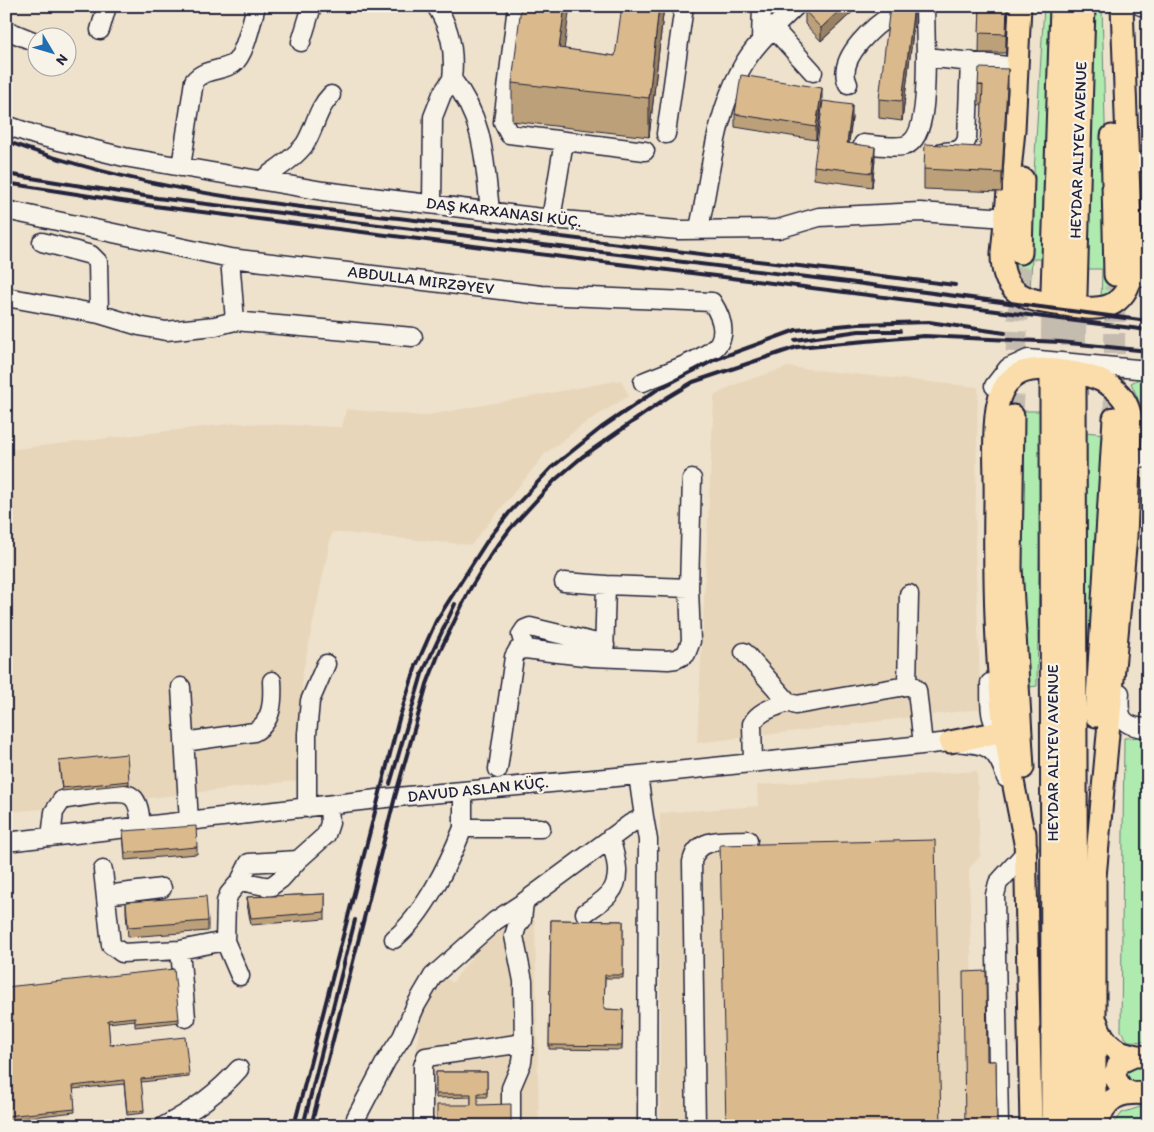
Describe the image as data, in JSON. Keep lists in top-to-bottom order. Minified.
{"streets":{"highway":["HEYDAR ALIYEV AVENUE"],"street":["ABDULLA MIRZƏYEV","DAVUD ASLAN KÜÇ."]},"north":"bottom right"}
